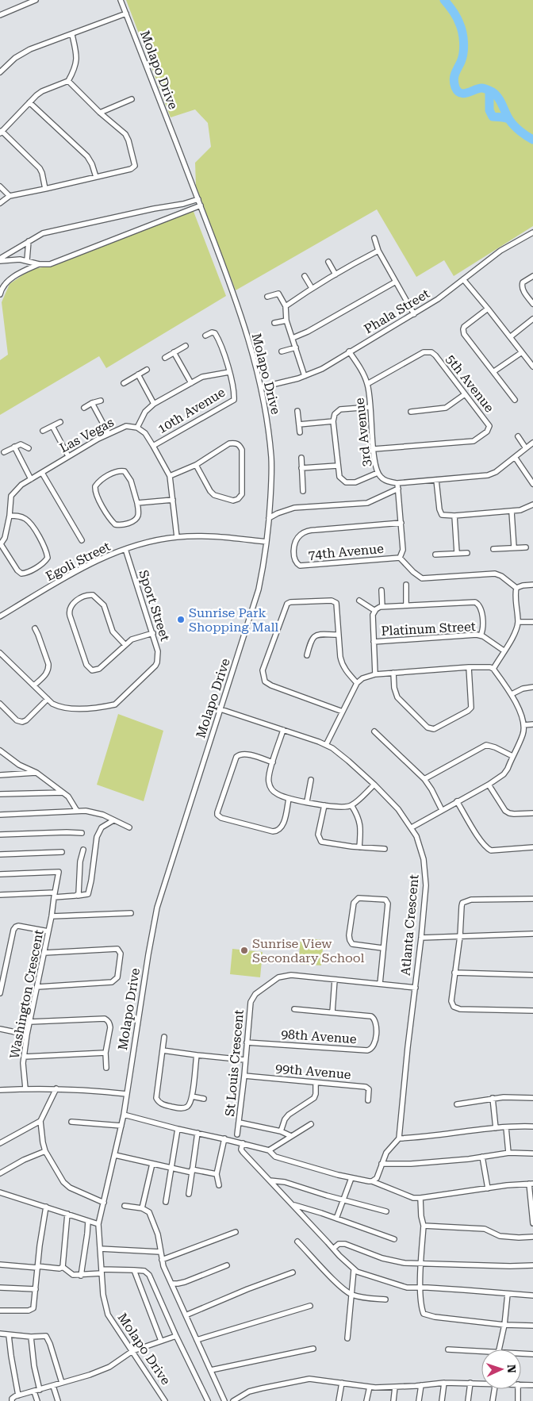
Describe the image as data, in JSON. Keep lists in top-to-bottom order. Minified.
{"streets":{"street":["Molapo Drive","Phala Street","5th Avenue","10th Avenue","3rd Avenue","Las Vegas","74th Avenue","Egoli Street","Sport Street","Platinum Street","Atlanta Crescent","Washington Crescent","98th Avenue","St Louis Crescent","99th Avenue"]},"crossings":[["Molapo Drive","Phala Street"],["Molapo Drive","Egoli Street"],["Molapo Drive","Atlanta Crescent"],["Phala Street","3rd Avenue"],["5th Avenue","3rd Avenue"],["Egoli Street","Sport Street"],["Atlanta Crescent","St Louis Crescent"],["98th Avenue","St Louis Crescent"],["St Louis Crescent","99th Avenue"]],"places":["Sunrise Park Shopping Mall","Sunrise View Secondary School"],"north":"right"}
